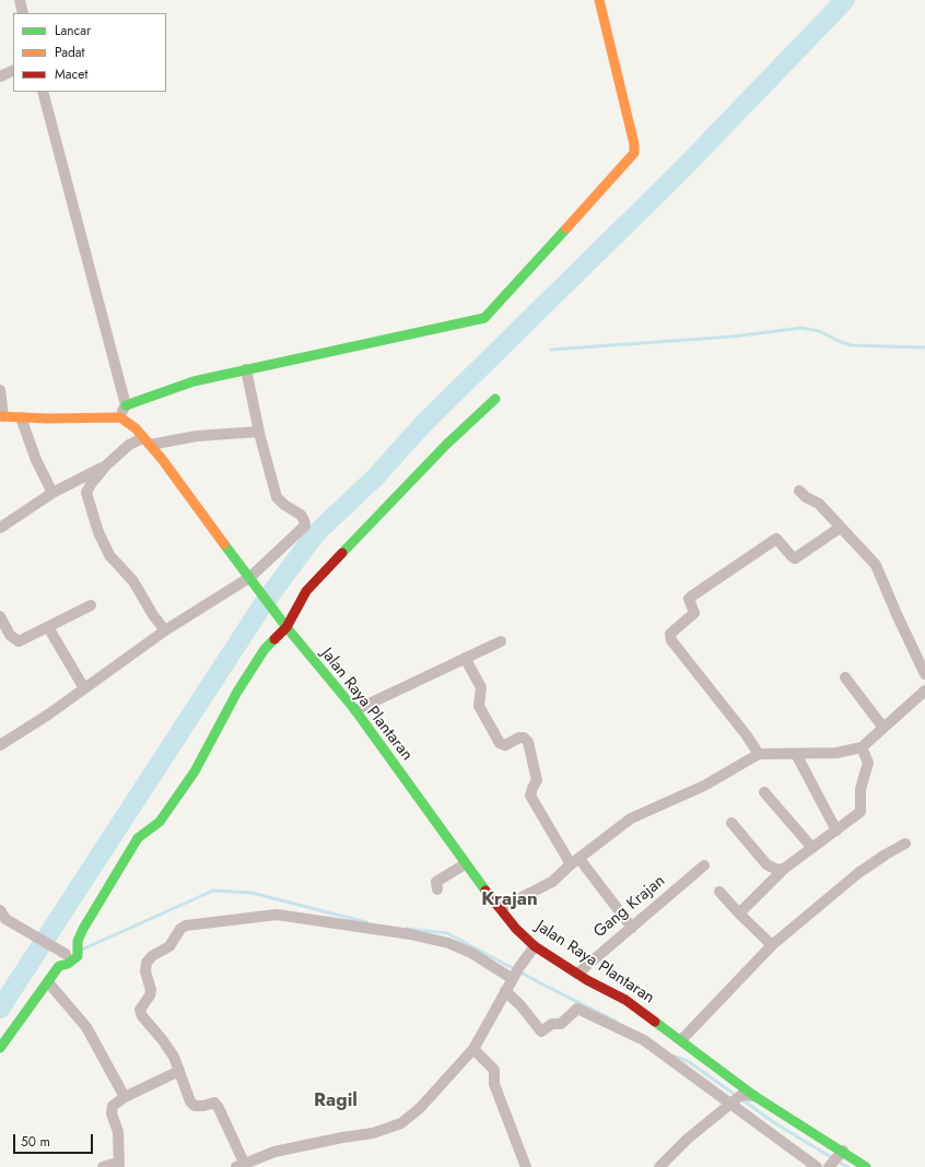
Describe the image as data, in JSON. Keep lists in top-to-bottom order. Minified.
{"streets":{"street":["Jalan Raya Plantaran","Gang Krajan"]},"crossings":[["Jalan Raya Plantaran","Gang Krajan"]],"districts":["Krajan","Ragil"],"legend":["Lancar","Padat","Macet"],"scale_bar":"50 m"}
